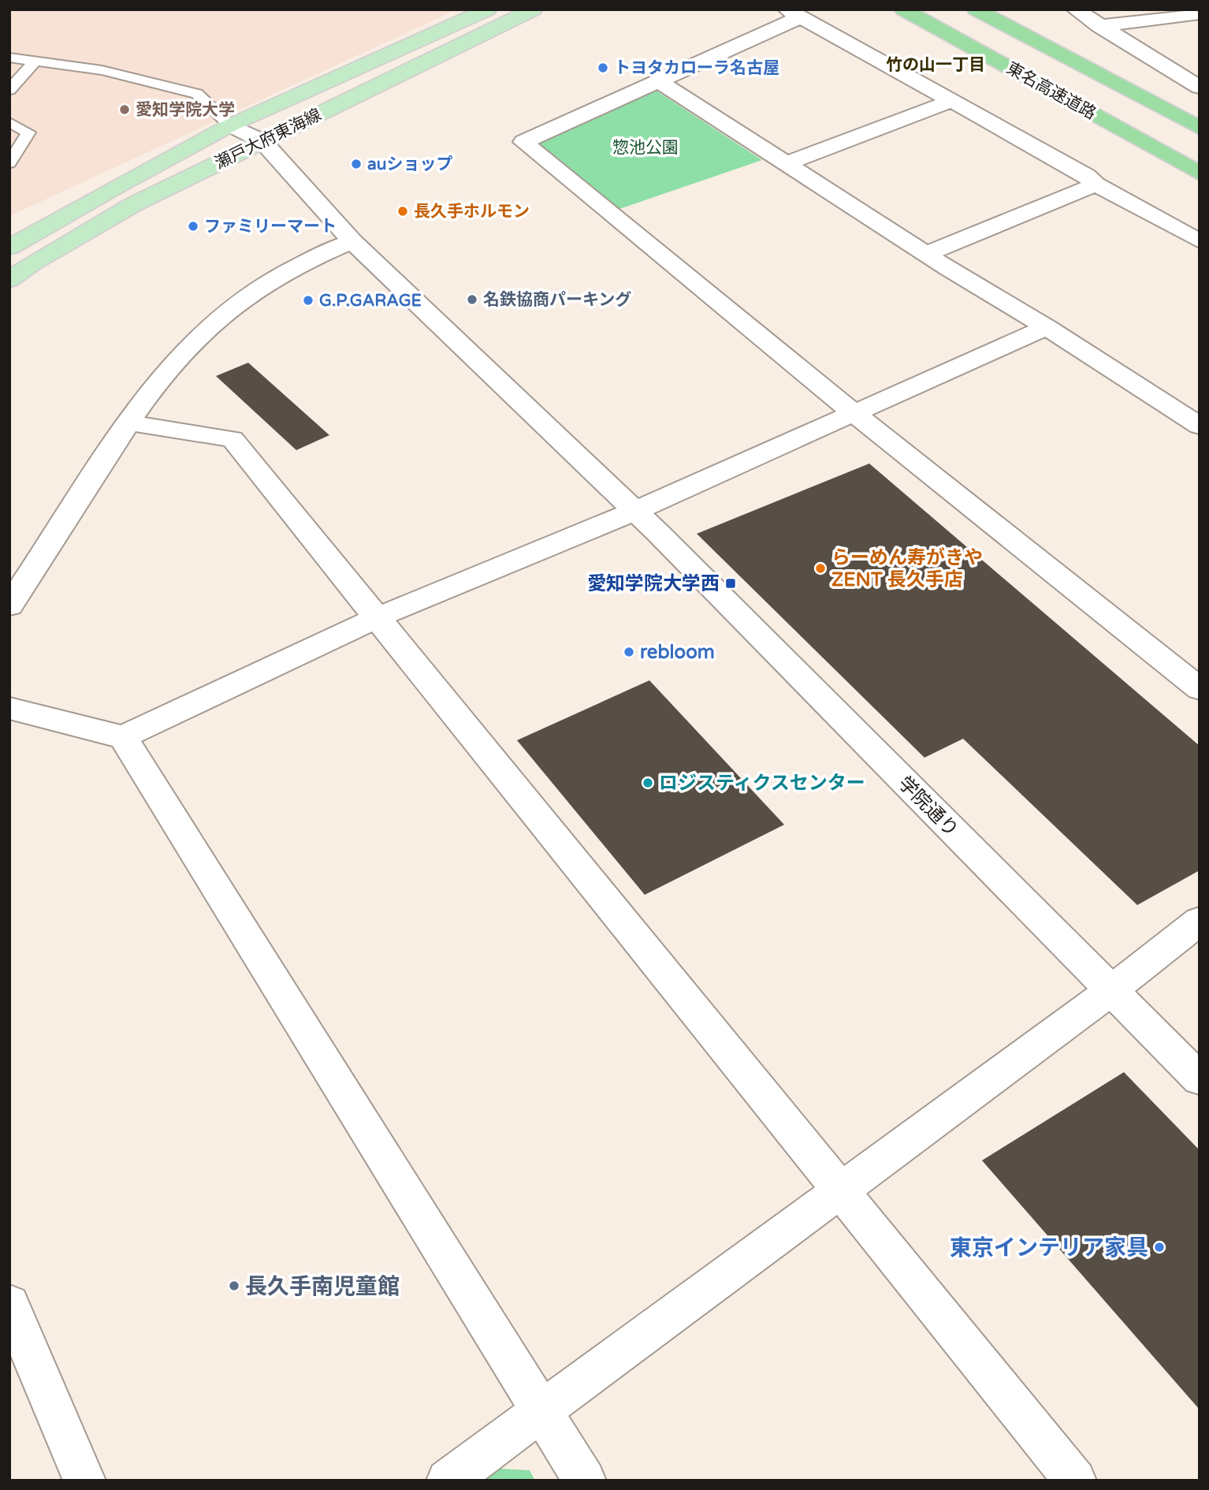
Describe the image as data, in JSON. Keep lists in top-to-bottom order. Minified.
{"streets":{"highway":["東名高速道路"],"main road":["瀬戸大府東海線"],"street":["学院通り"]},"crossings":[["瀬戸大府東海線","学院通り"]],"districts":["竹の山一丁目"],"parks":["惣池公園"],"places":{"other":["トヨタカローラ名古屋","愛知学院大学","auショップ","長久手ホルモン","ファミリーマート","名鉄協商パーキング","G.P.GARAGE","らーめん寿がきや ZENT 長久手店","rebloom","ロジスティクスセンター","東京インテリア家具","長久手南児童館"],"transit":["愛知学院大学西"]}}
